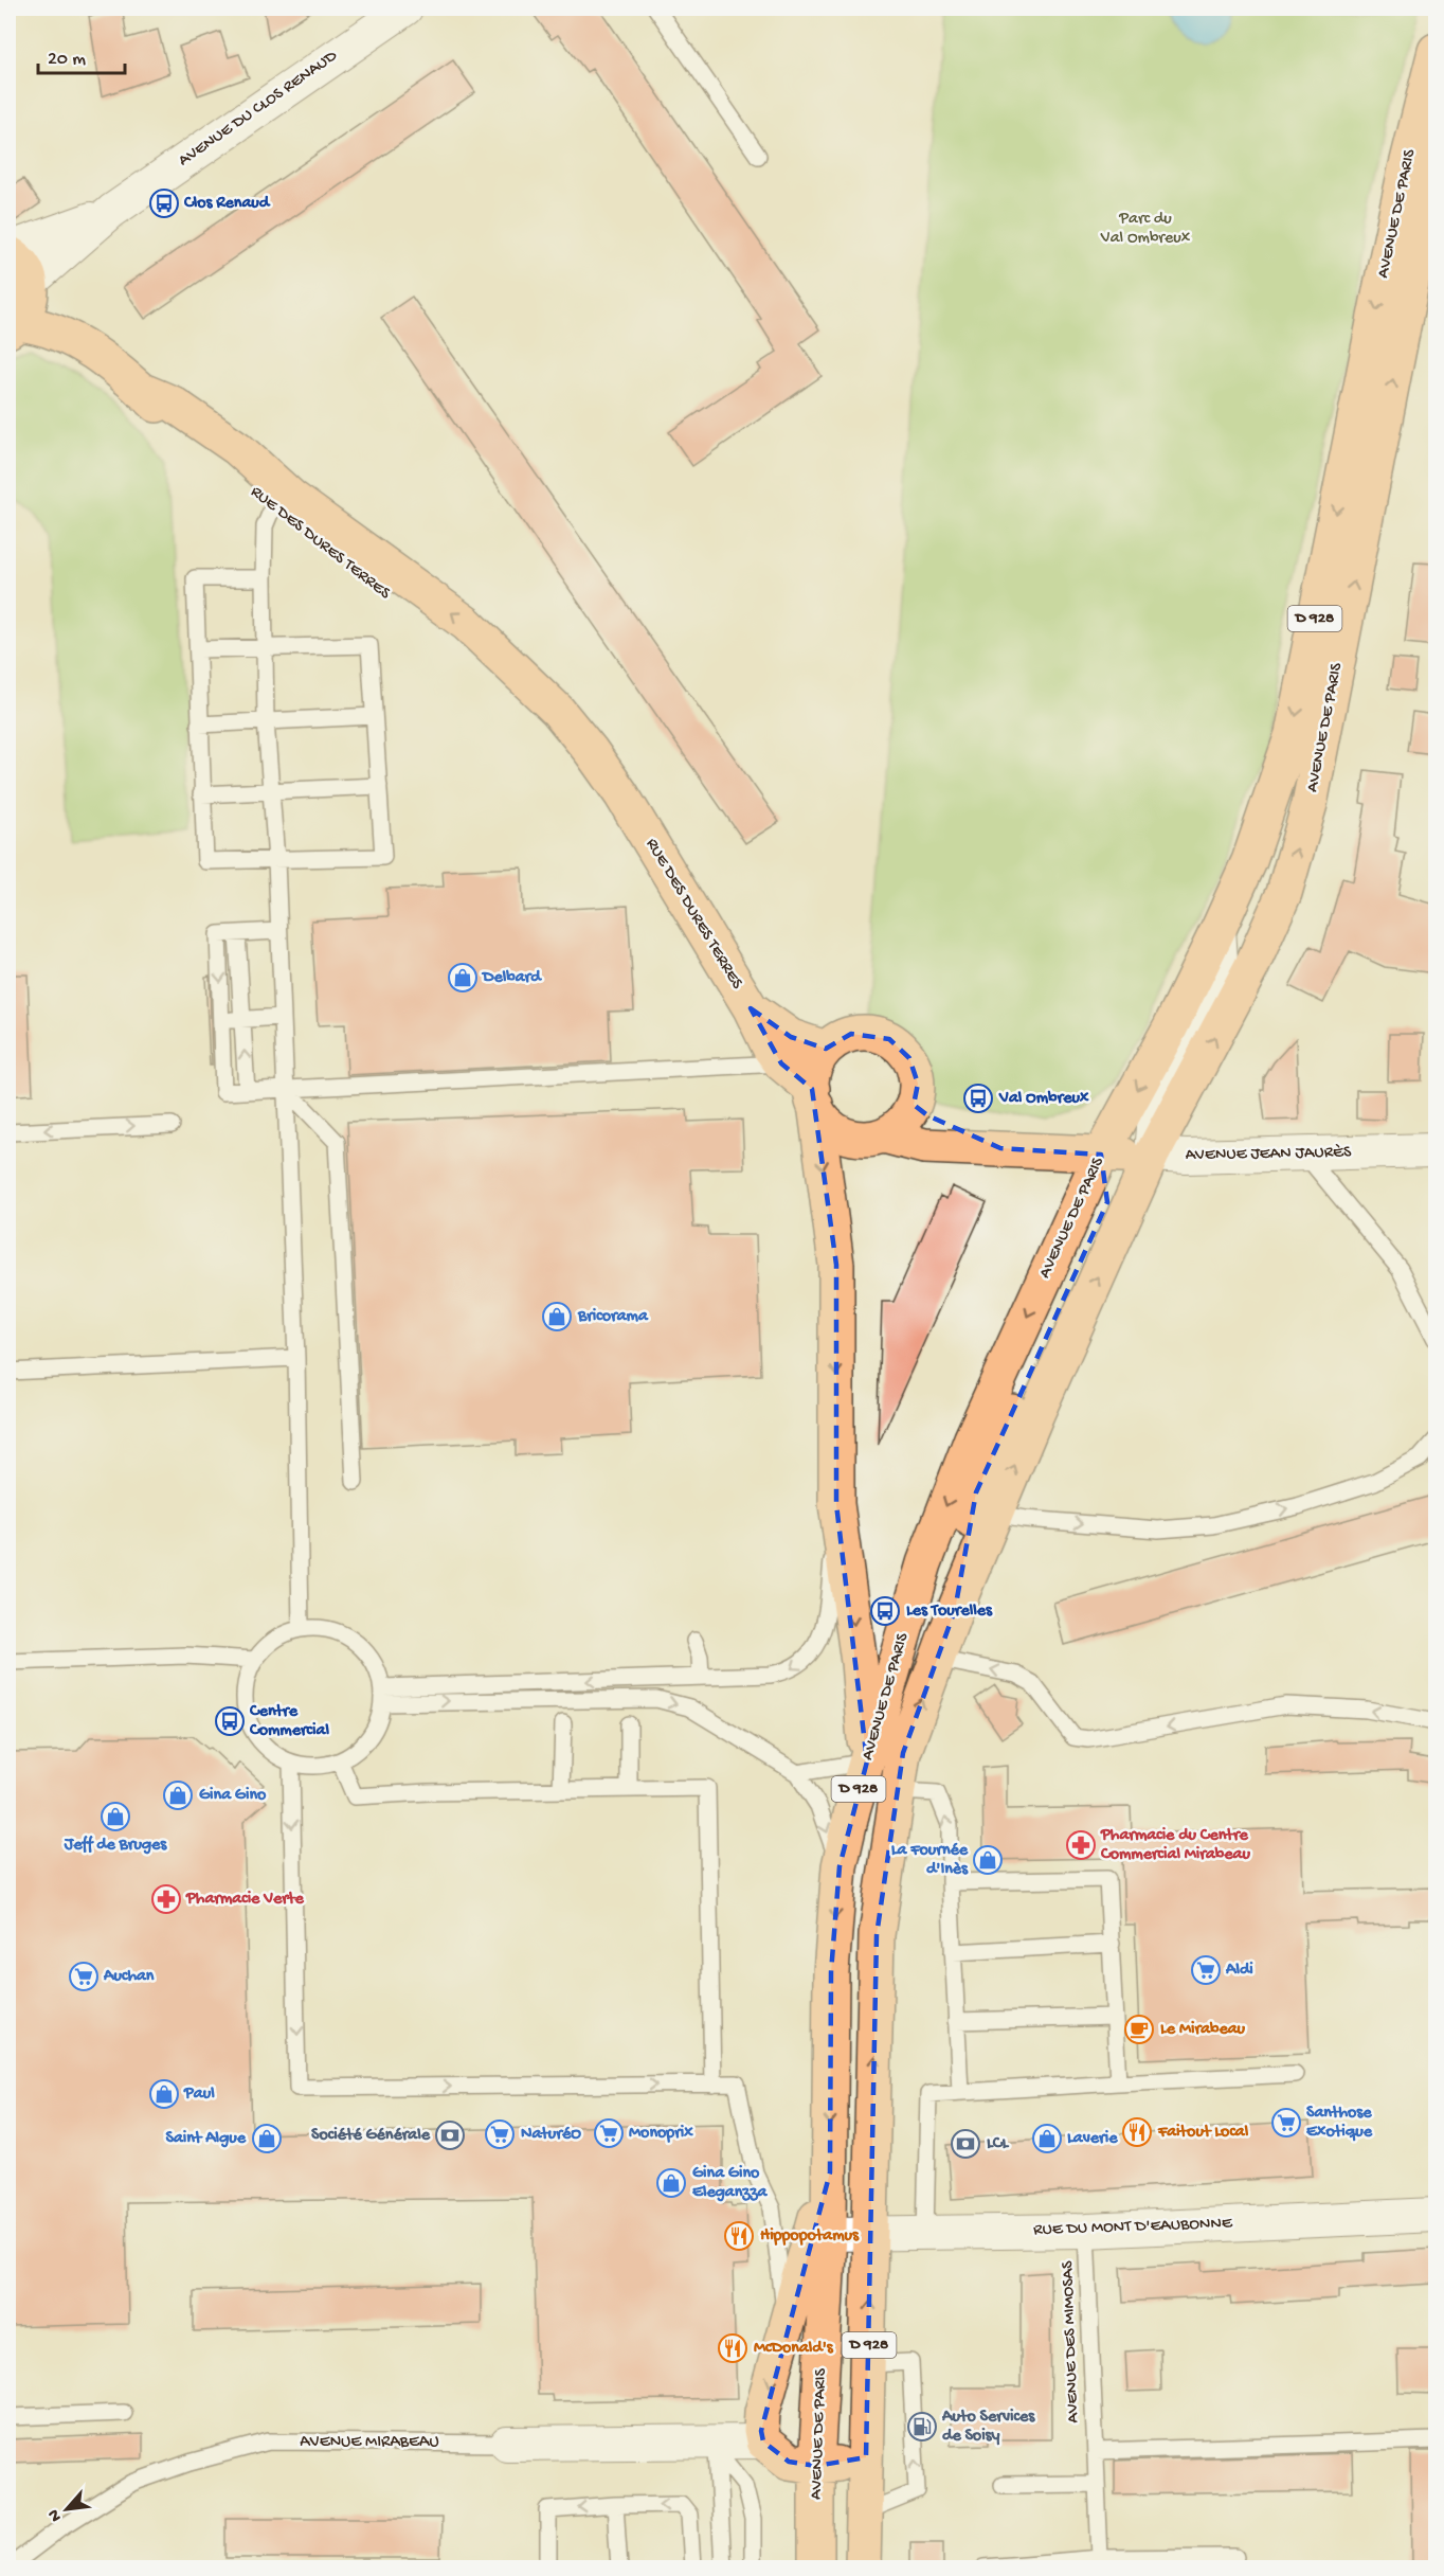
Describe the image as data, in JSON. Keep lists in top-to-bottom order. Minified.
{"streets":{"main road":["AVENUE DE PARIS","RUE DES DURES TERRES","D 928","AVENUE JEAN JAURÈS"],"street":["AVENUE DU CLOS RENAUD","RUE DU MONT D'EAUBONNE","AVENUE MIRABEAU"],"lane":["AVENUE DES MIMOSAS"]},"crossings":[["AVENUE DE PARIS","AVENUE JEAN JAURÈS"],["AVENUE DE PARIS","RUE DU MONT D'EAUBONNE"],["AVENUE DE PARIS","AVENUE MIRABEAU"],["RUE DU MONT D'EAUBONNE","AVENUE DES MIMOSAS"]],"parks":["Parc du Val Ombreux"],"places":{"bus stop":["Clos Renaud","Val Ombreux","Les Tourelles","Centre Commercial"],"shop":["Delbard","Bricorama","Gina Gino","Jeff de Bruges","La Fournée d'Inès","Paul","Saint Algue","Laverie","Gina Gino Eleganzza"],"pharmacy":["Pharmacie du Centre Commercial Mirabeau","Pharmacie Verte"],"supermarket":["Aldi","Auchan","Santhose Exotique","Monoprix","NaturéO"],"cafe":["Le Mirabeau"],"restaurant":["Faitout Local","Hippopotamus","McDonald's"],"bank":["Société Générale","LCL"],"fuel station":["Auto Services de Soisy"]},"scale_bar":"20 m","north":"bottom left"}
